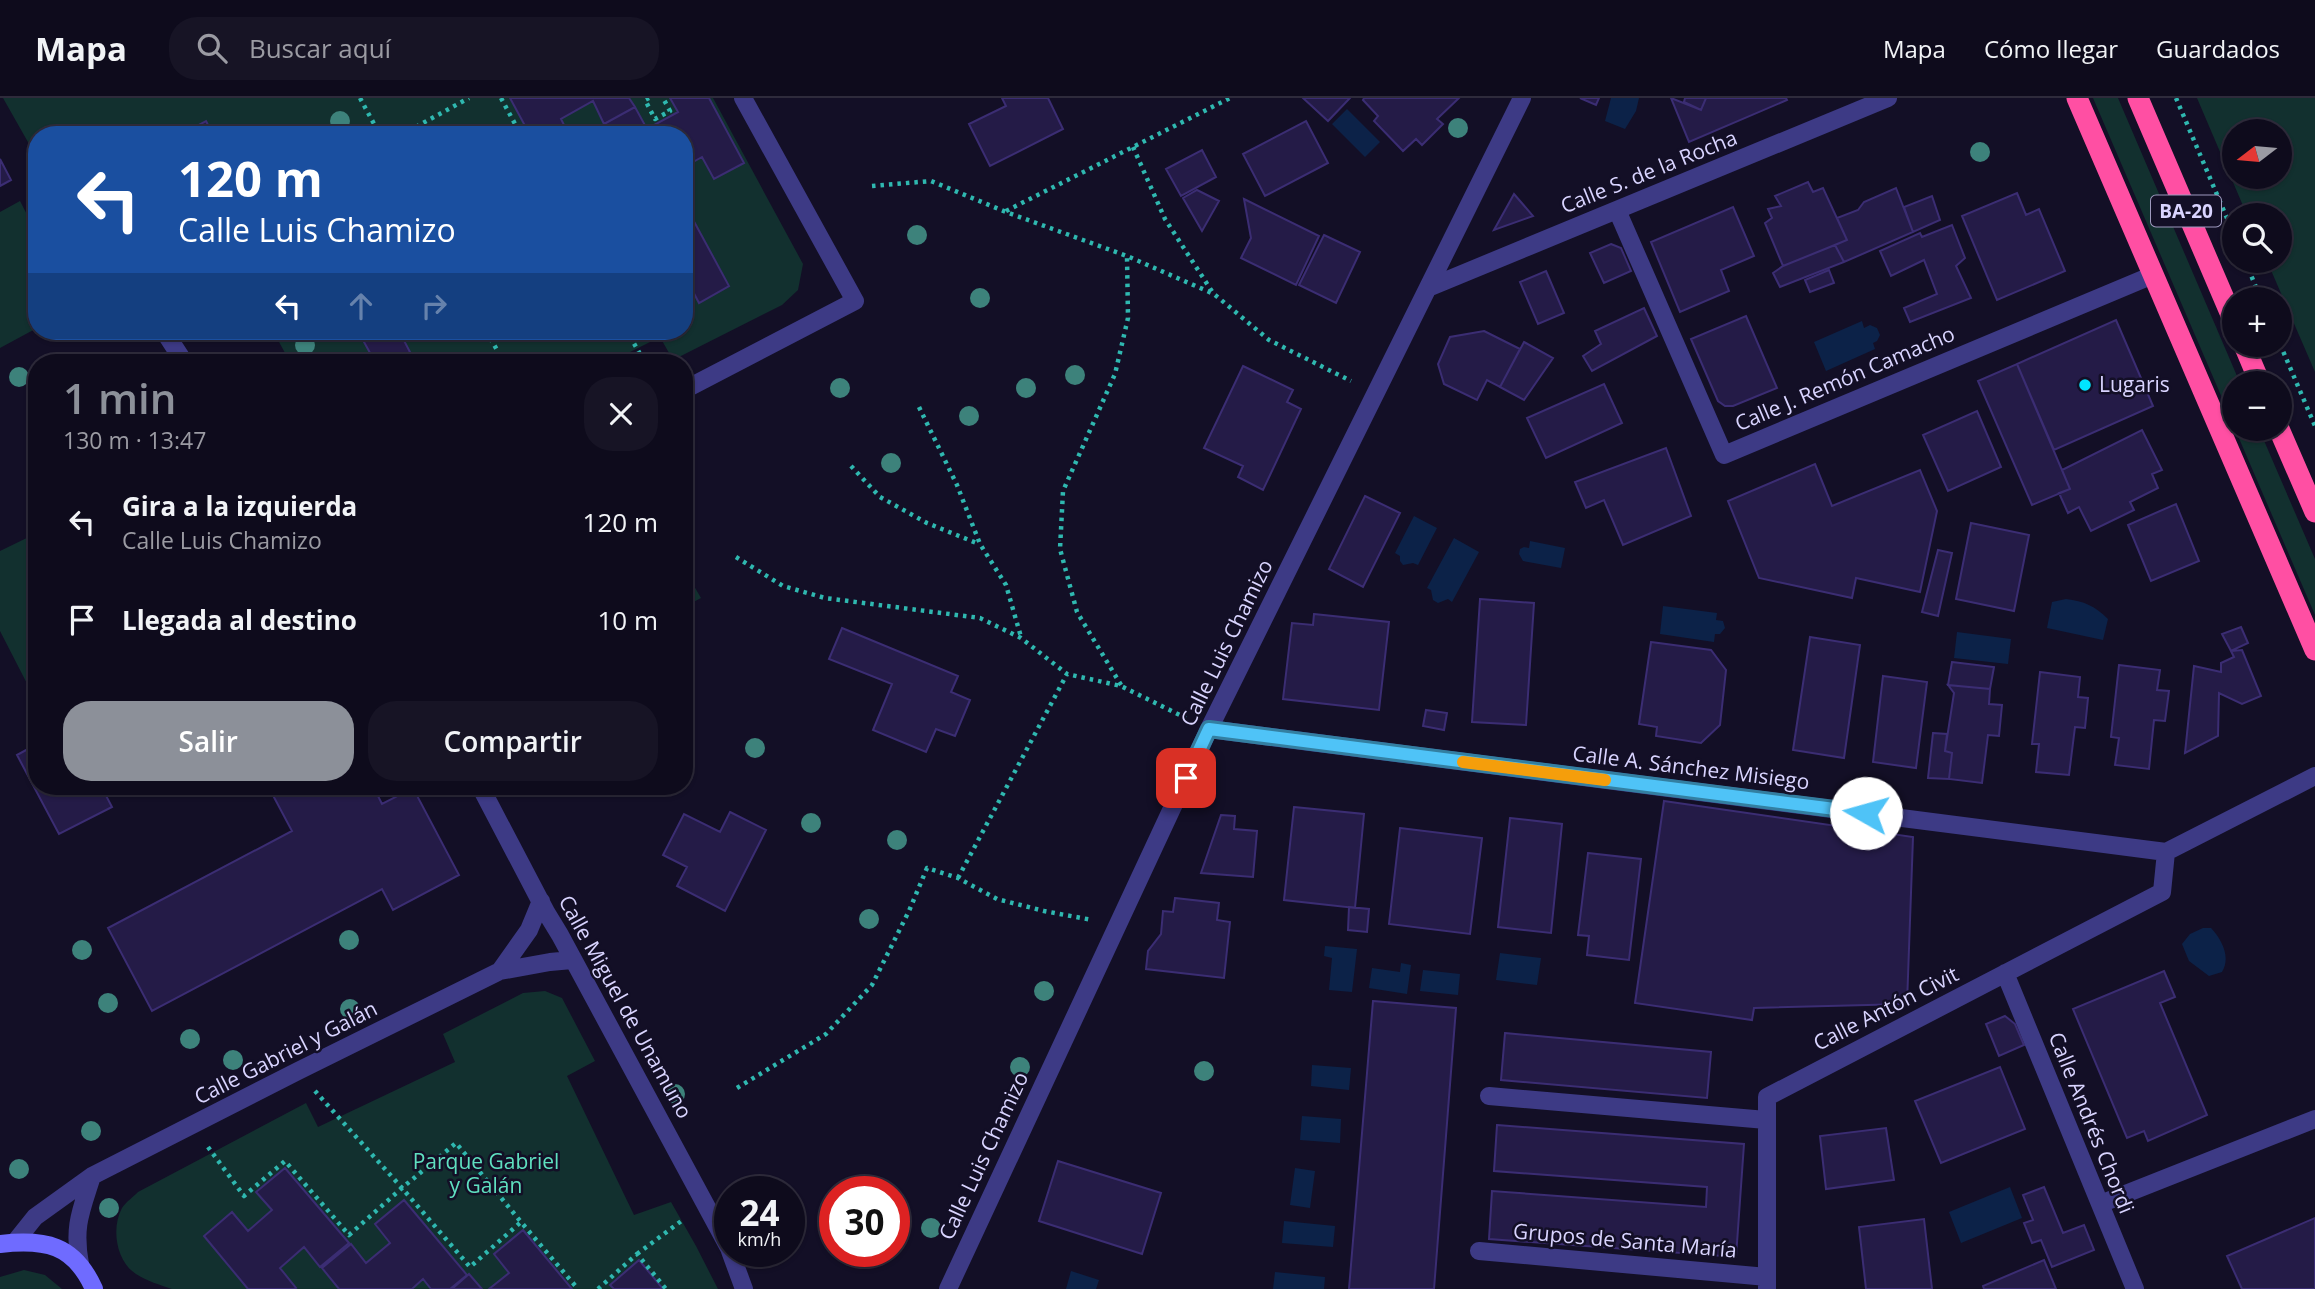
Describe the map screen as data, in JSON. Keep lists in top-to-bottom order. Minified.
{"streets":{"highway":["BA-20"],"street":["Calle S. de la Rocha","Calle J. Remón Camacho","Calle Luis Chamizo","Calle A. Sánchez Misiego","Calle Miguel de Unamuno","Calle Antón Civit","Calle Gabriel y Galán","Calle Andrés Chordi","Grupos de Santa María"]},"crossings":[["Calle S. de la Rocha","Calle J. Remón Camacho"],["Calle S. de la Rocha","Calle Luis Chamizo"],["BA-20","Calle J. Remón Camacho"],["Calle Luis Chamizo","Calle A. Sánchez Misiego"],["Calle A. Sánchez Misiego","Calle Antón Civit"],["Calle Miguel de Unamuno","Calle Gabriel y Galán"],["Calle Antón Civit","Calle Andrés Chordi"],["Calle Antón Civit","Grupos de Santa María"]],"parks":["Parque Gabriel y Galán"],"places":["Lugaris"],"north":"left","page":{"header":"Mapa","search":"Buscar aquí","nav":["Mapa","Cómo llegar","Guardados"],"map_buttons":["+","−"],"turn":["120 m","Calle Luis Chamizo"],"heading":["1 min","130 m · 13:47"],"list":[{"name":"Gira a la izquierda","note":"Calle Luis Chamizo","value":"120 m"},{"name":"Llegada al destino","value":"10 m"}],"buttons":["Salir","Compartir"],"speed":"24 km/h","limit":"30"}}
